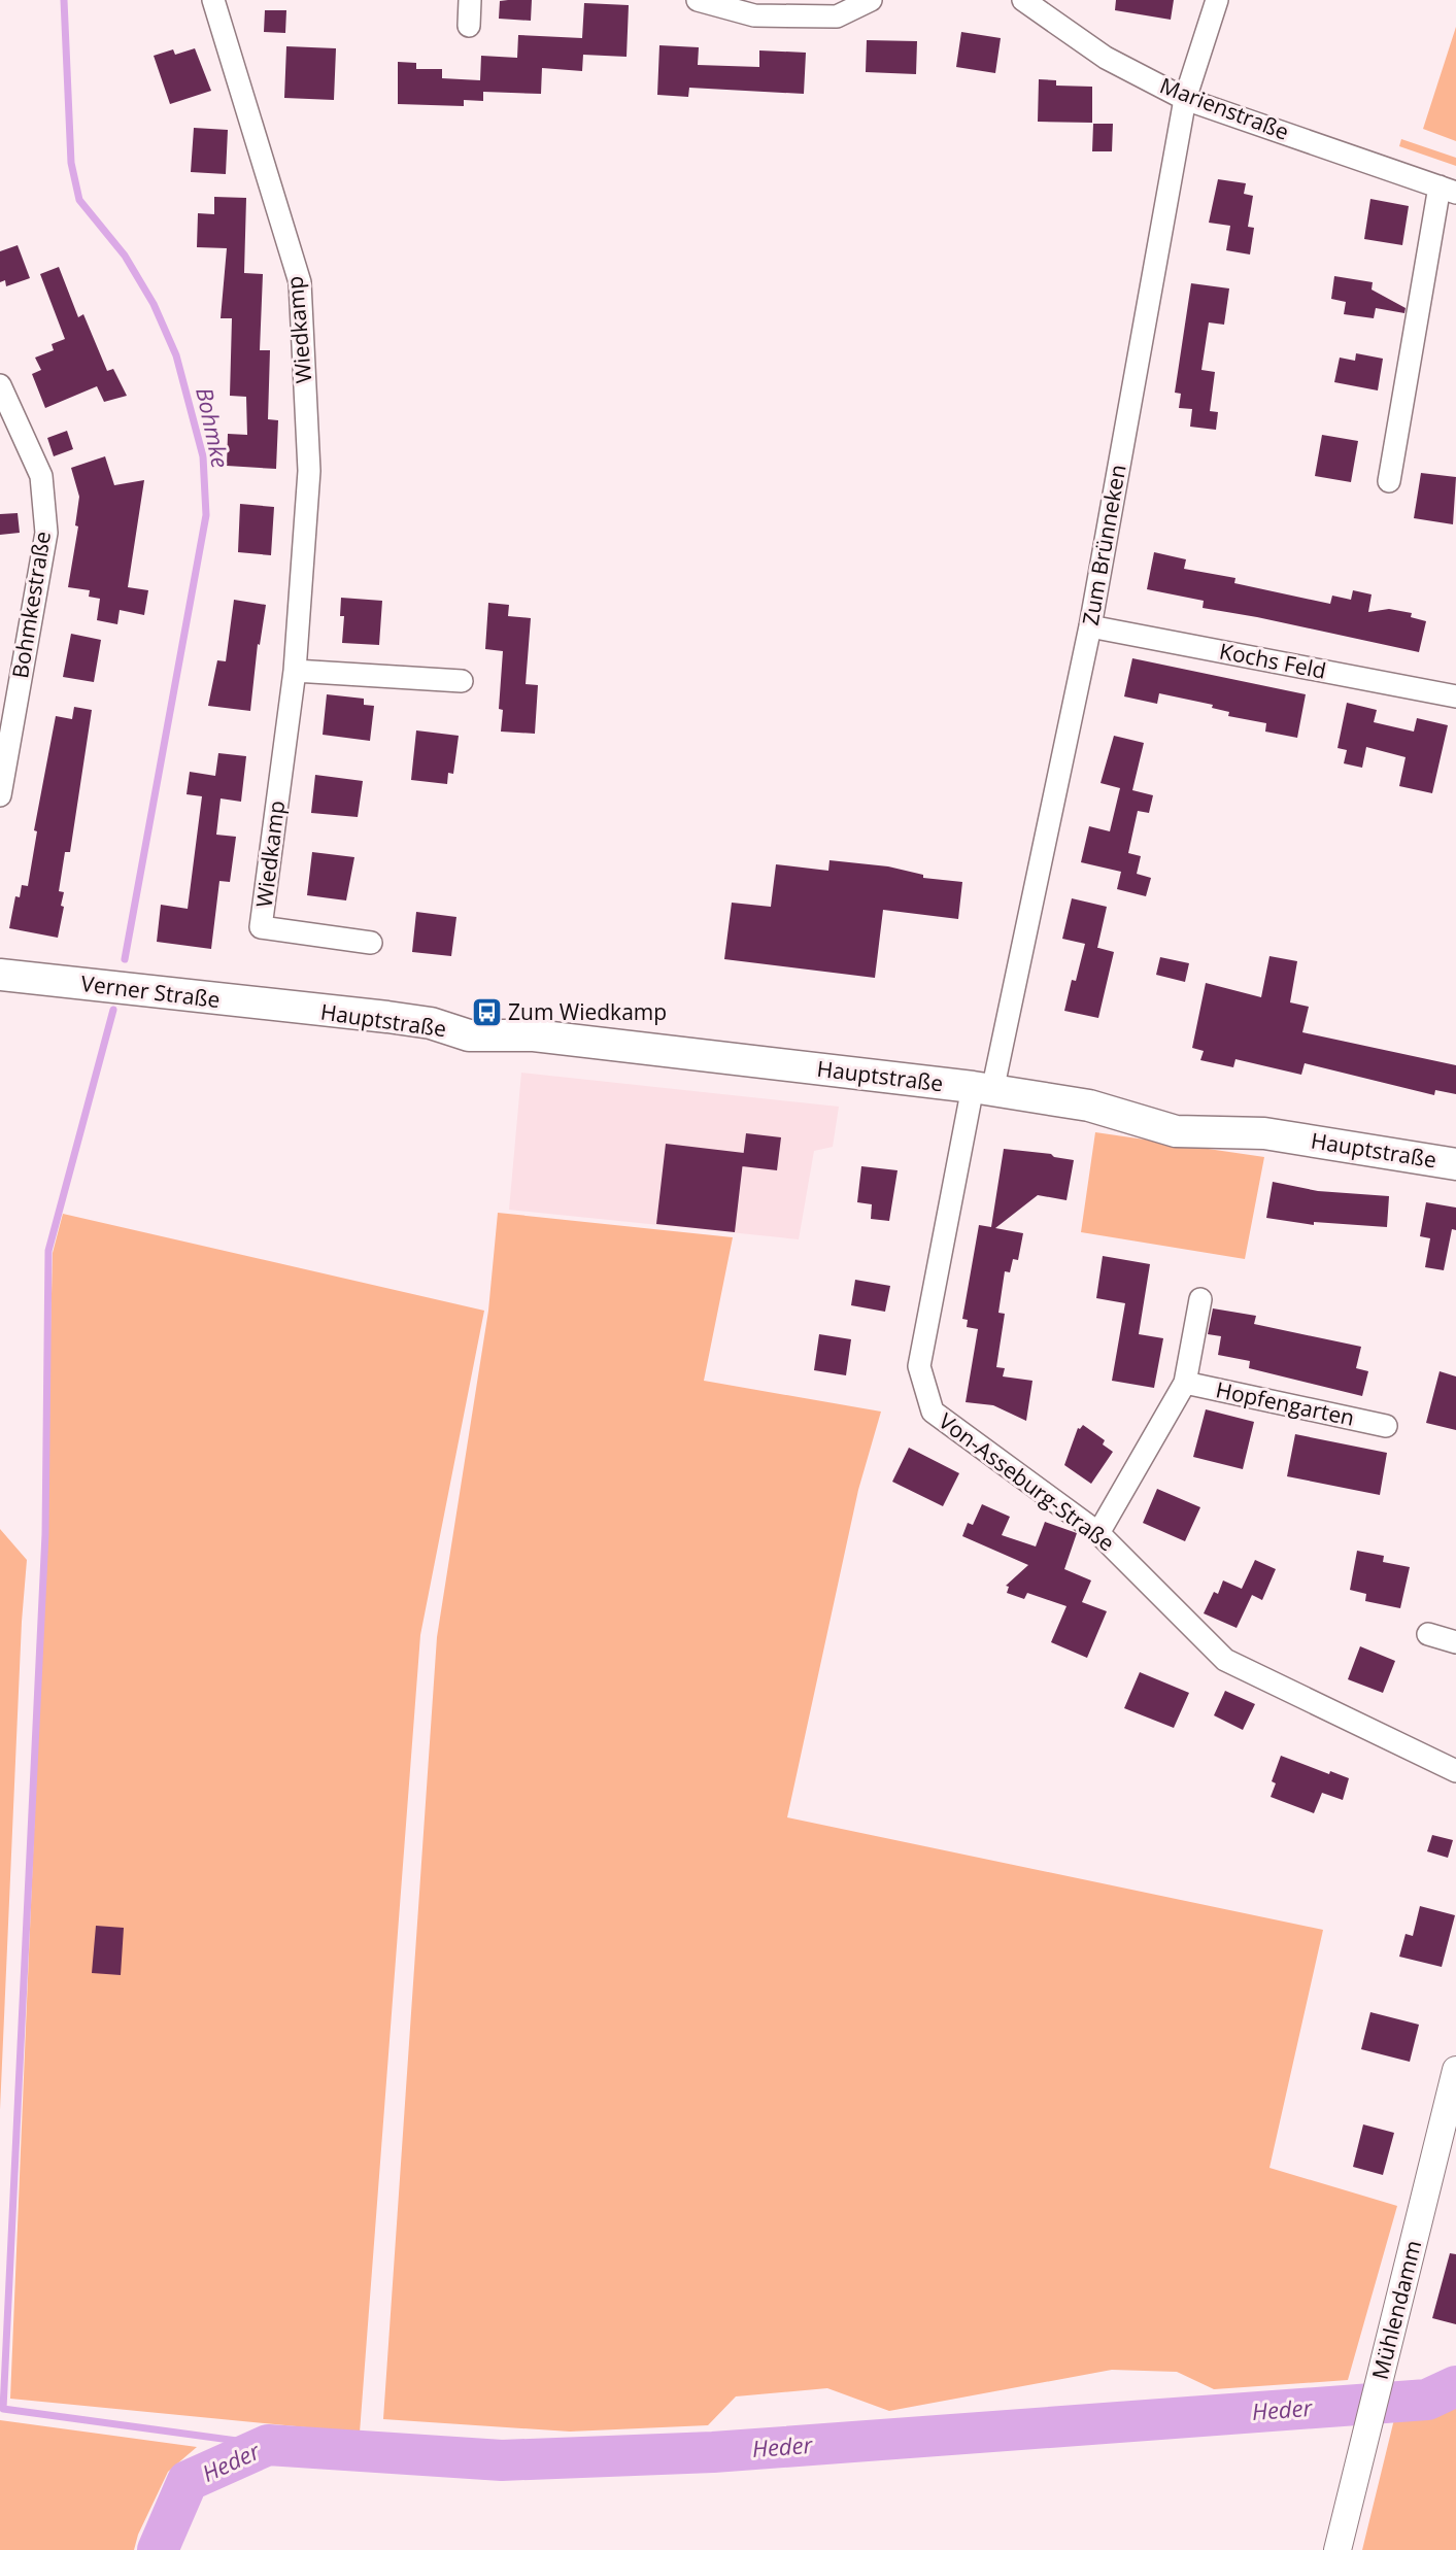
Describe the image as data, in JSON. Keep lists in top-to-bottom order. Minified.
{"streets":{"main road":["Verner Straße","Hauptstraße"],"street":["Marienstraße","Wiedkamp","Zum Brünneken","Bohmkestraße","Kochs Feld","Hopfengarten","Von-Asseburg-Straße","Mühlendamm"]},"crossings":[["Marienstraße","Zum Brünneken"],["Zum Brünneken","Kochs Feld"],["Zum Brünneken","Hauptstraße"],["Zum Brünneken","Von-Asseburg-Straße"],["Verner Straße","Hauptstraße"],["Hauptstraße","Von-Asseburg-Straße"],["Hopfengarten","Von-Asseburg-Straße"]],"water":["Bohmke","Heder"],"places":{"bus stop":["Zum Wiedkamp"]}}
